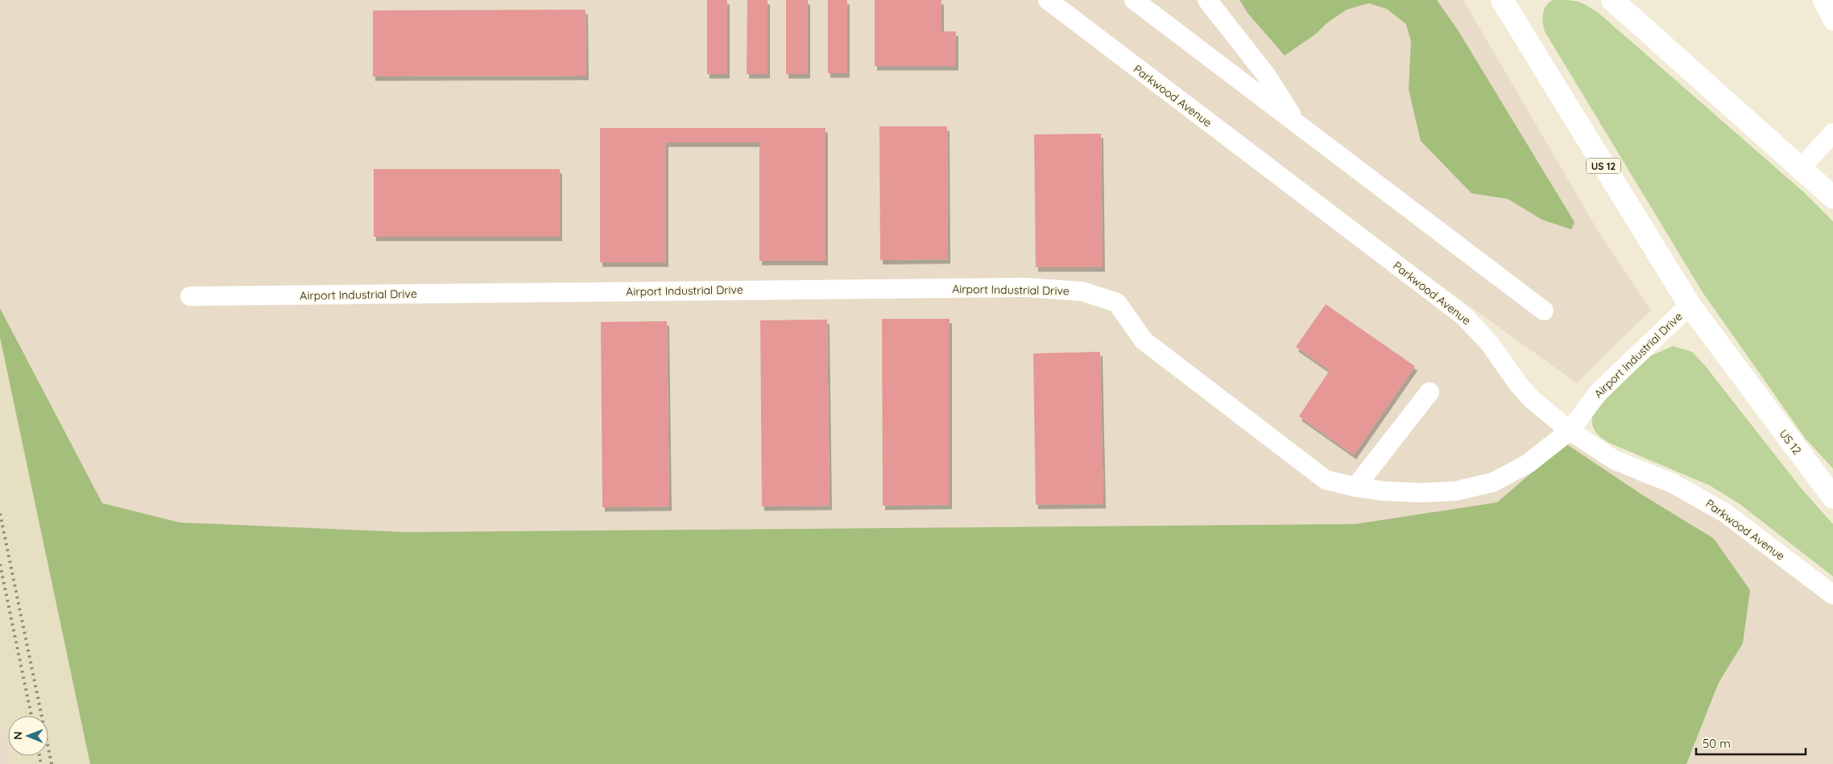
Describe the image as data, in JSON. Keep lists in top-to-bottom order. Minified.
{"streets":{"highway":["US 12"],"street":["Parkwood Avenue","Airport Industrial Drive"]},"crossings":[["Parkwood Avenue","Airport Industrial Drive"],["US 12","Airport Industrial Drive"]],"scale_bar":"50 m","north":"left"}
